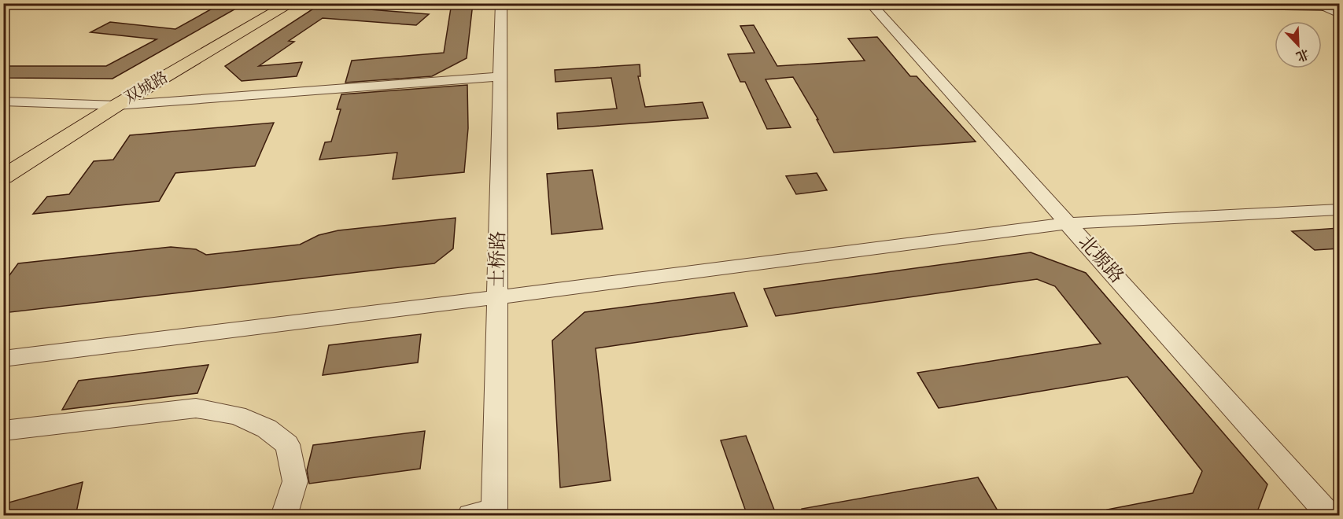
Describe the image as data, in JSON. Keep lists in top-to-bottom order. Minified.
{"streets":{"main road":["双城路"],"street":["土桥路","北塬路"]},"north":"bottom right"}
